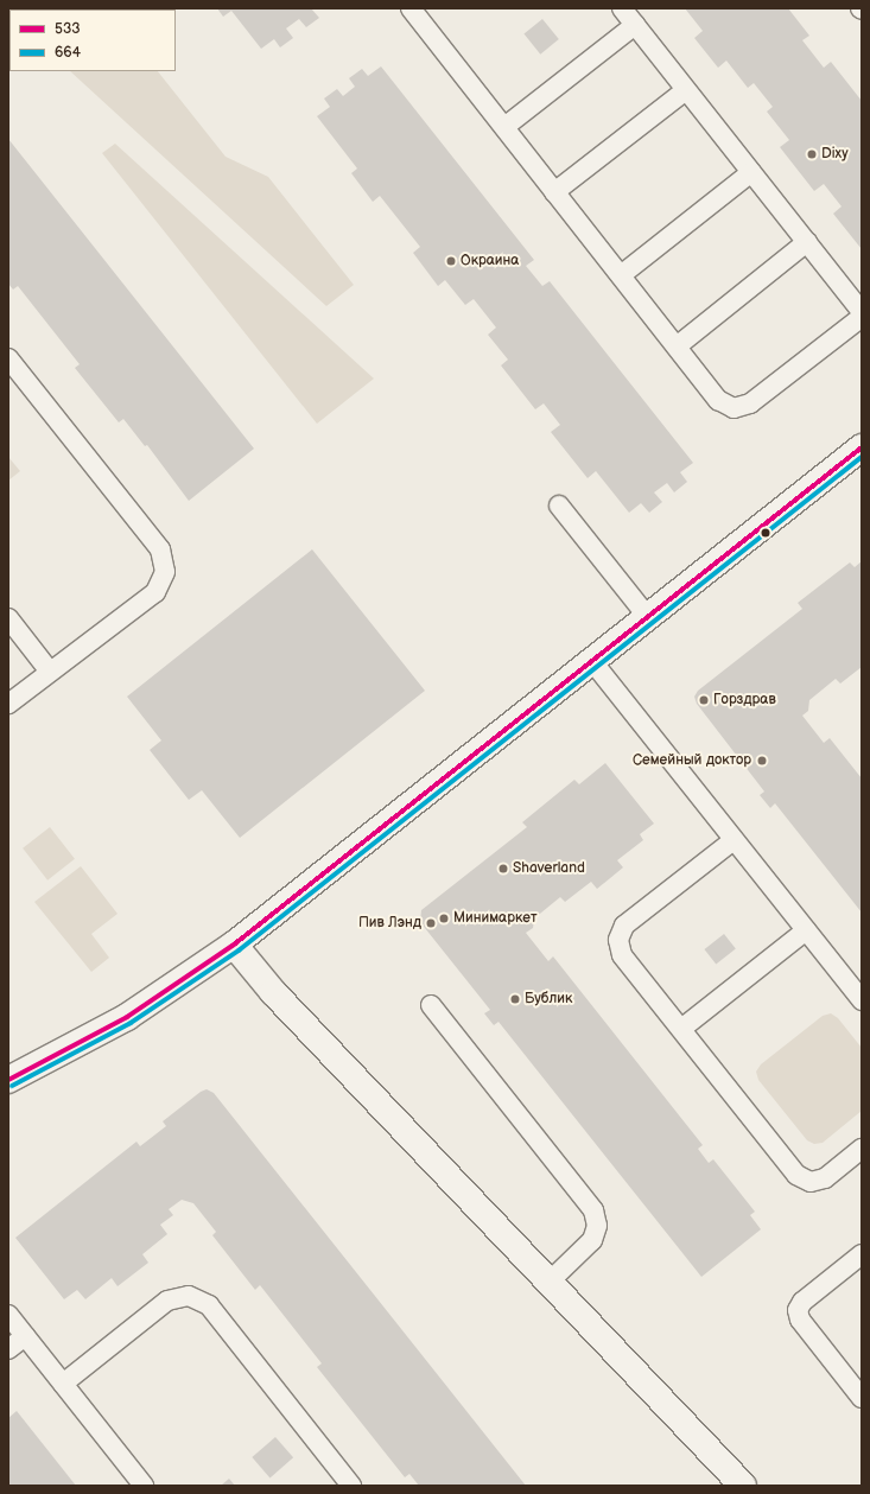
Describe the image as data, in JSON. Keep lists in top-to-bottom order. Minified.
{"places":["Dixy","Окраина","Горздрав","Семейный доктор","Shaverland","Минимаркет","Пив Лэнд","Бублик"],"lines":["transit line 533","transit line 664"],"legend":["533","664"]}
